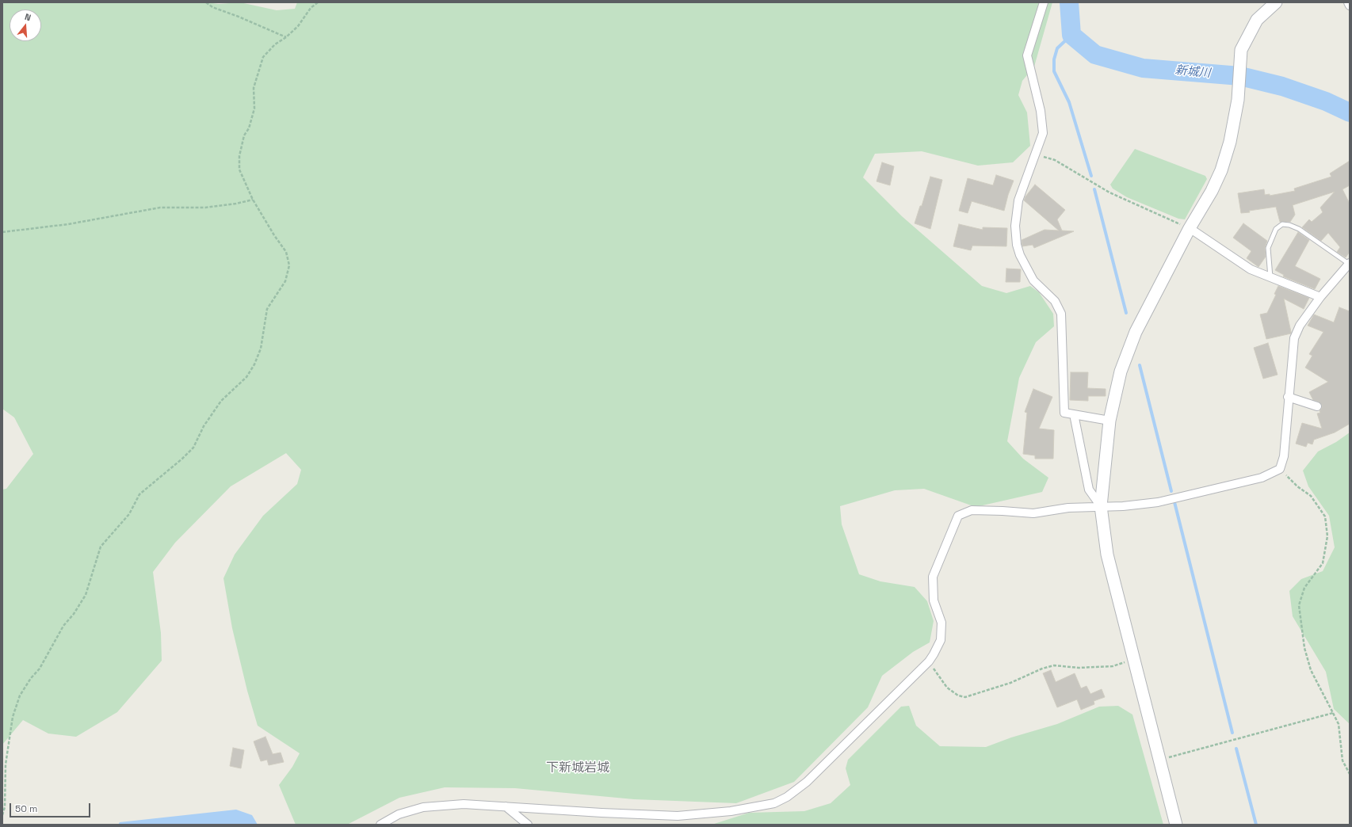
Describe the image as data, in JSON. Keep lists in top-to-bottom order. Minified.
{"districts":["下新城岩城"],"water":["新城川"],"scale_bar":"50 m","north":"top"}
